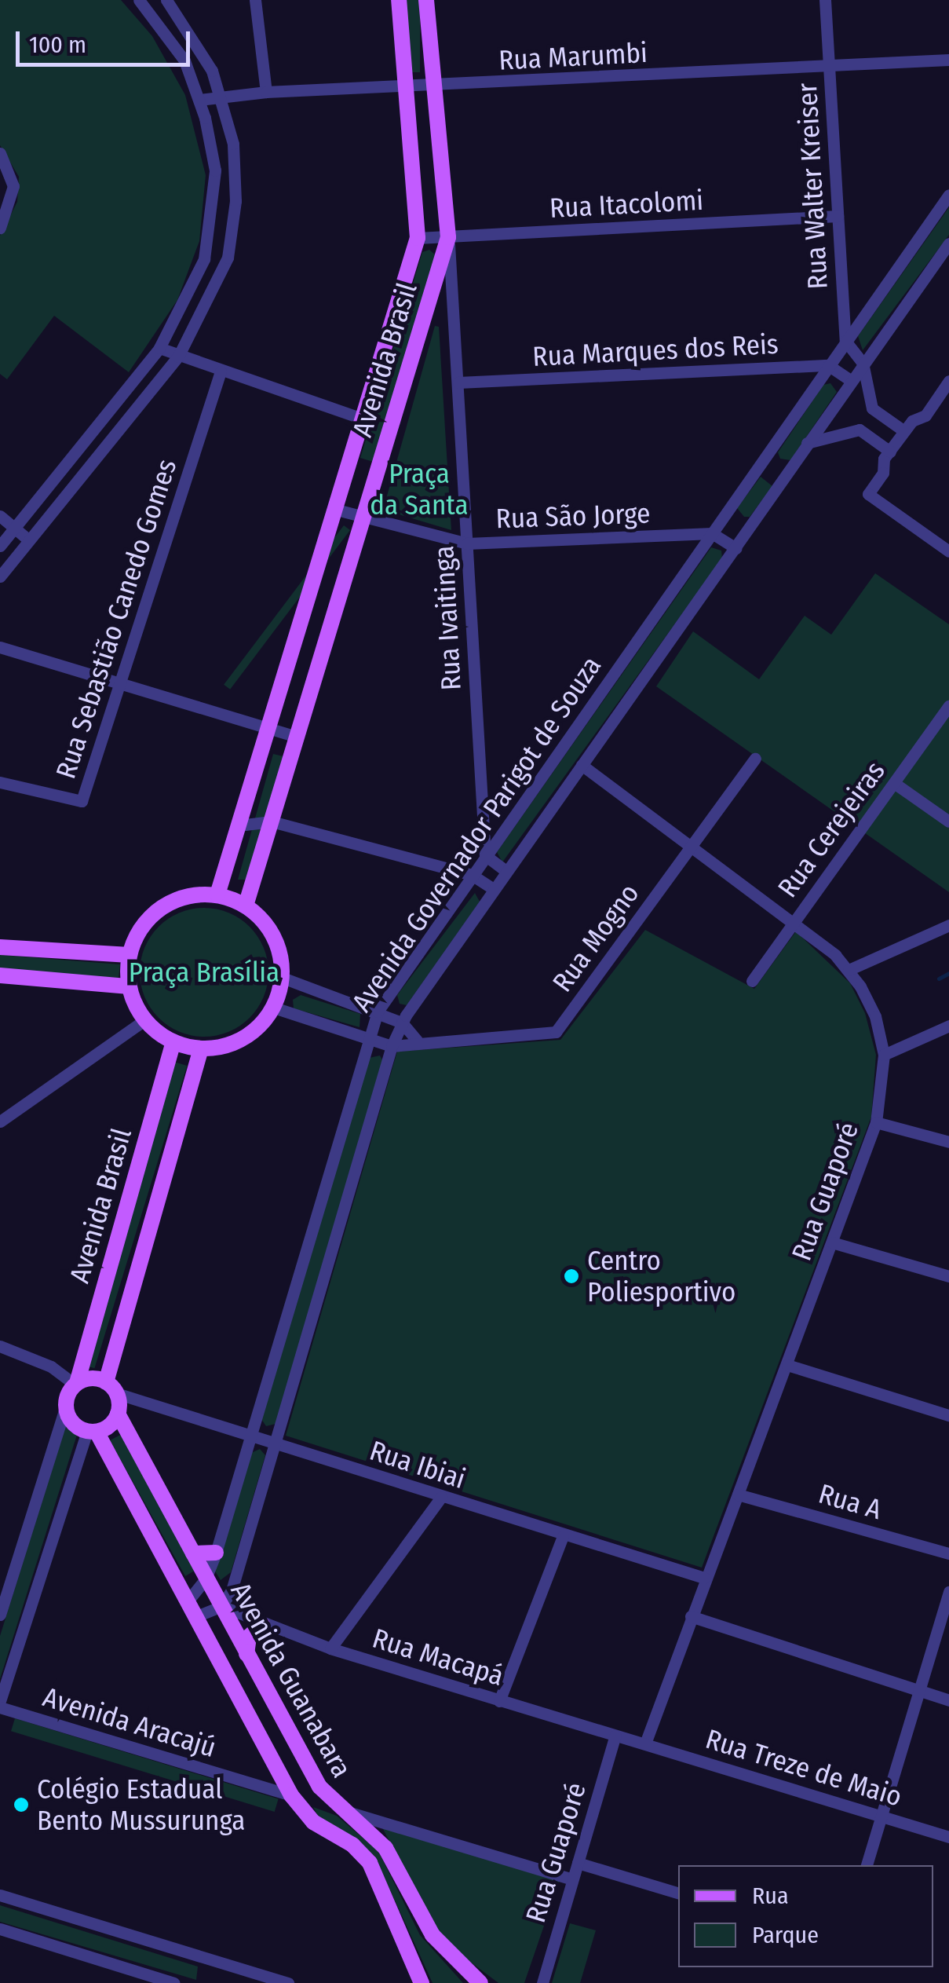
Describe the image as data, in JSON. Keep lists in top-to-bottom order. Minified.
{"streets":{"main road":["Avenida Brasil","Avenida Guanabara"],"street":["Rua Marumbi","Rua Walter Kreiser","Rua Itacolomi","Rua Marques dos Reis","Rua São Jorge","Rua Ivaitinga","Rua Sebastião Canedo Gomes","Rua Cerejeiras","Avenida Governador Parigot de Souza","Rua Mogno","Rua Guaporé","Rua Ibiai","Rua A","Rua Macapá","Avenida Aracajú","Rua Treze de Maio"]},"crossings":[["Rua Marumbi","Rua Walter Kreiser"],["Rua Marumbi","Avenida Brasil"],["Rua Walter Kreiser","Rua Itacolomi"],["Rua Walter Kreiser","Avenida Governador Parigot de Souza"],["Rua Itacolomi","Avenida Brasil"],["Rua Itacolomi","Rua Ivaitinga"],["Rua Marques dos Reis","Rua Ivaitinga"],["Rua Marques dos Reis","Avenida Governador Parigot de Souza"],["Avenida Brasil","Rua São Jorge"],["Avenida Brasil","Rua Ivaitinga"],["Avenida Brasil","Rua Ibiai"],["Avenida Brasil","Avenida Guanabara"],["Rua São Jorge","Rua Ivaitinga"],["Rua São Jorge","Avenida Governador Parigot de Souza"],["Rua Ivaitinga","Avenida Governador Parigot de Souza"],["Rua Cerejeiras","Rua Guaporé"],["Avenida Governador Parigot de Souza","Rua Mogno"],["Avenida Governador Parigot de Souza","Rua Guaporé"],["Avenida Governador Parigot de Souza","Rua Ibiai"],["Avenida Governador Parigot de Souza","Rua Macapá"],["Avenida Governador Parigot de Souza","Avenida Guanabara"],["Rua Mogno","Rua Guaporé"],["Rua Guaporé","Rua Ibiai"],["Rua Guaporé","Rua A"],["Rua Guaporé","Rua Macapá"],["Rua Guaporé","Rua Treze de Maio"],["Rua Ibiai","Avenida Guanabara"],["Rua Macapá","Avenida Guanabara"],["Rua Macapá","Rua Treze de Maio"],["Avenida Guanabara","Avenida Aracajú"]],"parks":["Praça da Santa","Praça Brasília"],"places":["Centro Poliesportivo","Colégio Estadual Bento Mussurunga"],"legend":["Rua","Parque"],"scale_bar":"100 m"}
